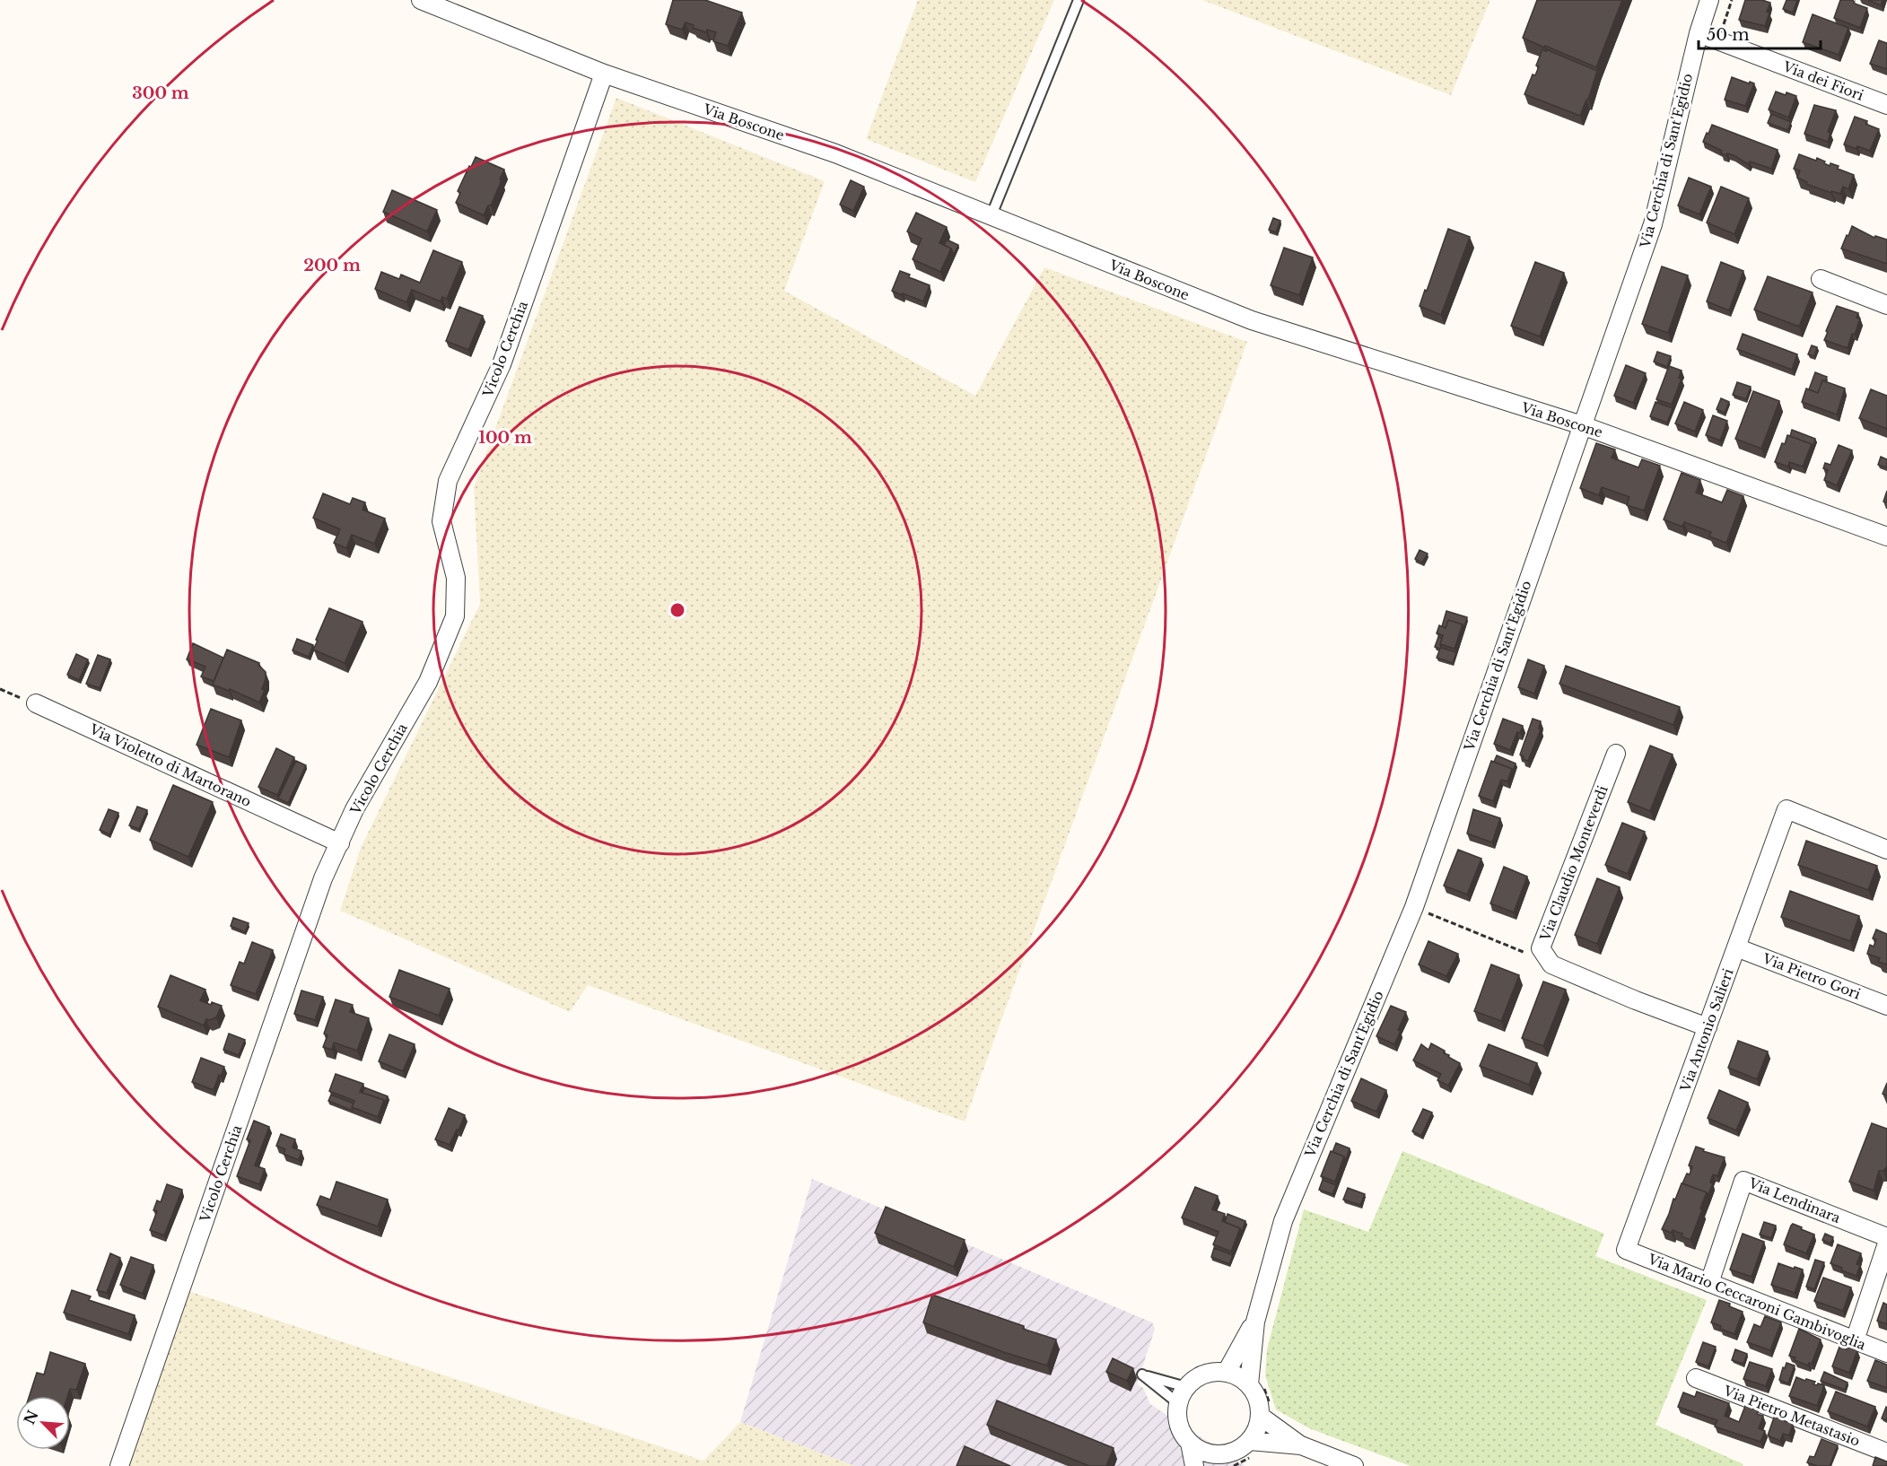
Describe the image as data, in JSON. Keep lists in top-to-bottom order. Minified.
{"streets":{"street":["Via dei Fiori","Via Boscone","Via Cerchia di Sant'Egidio","Vicolo Cerchia","Via Violetto di Martorano","Via Claudio Monteverdi","Via Pietro Gori","Via Antonio Salieri","Via Lendinara","Via Mario Ceccaroni Gambivoglia","Via Pietro Metastasio"]},"crossings":[["Via dei Fiori","Via Cerchia di Sant'Egidio"],["Via Boscone","Via Cerchia di Sant'Egidio"],["Via Boscone","Vicolo Cerchia"],["Vicolo Cerchia","Via Violetto di Martorano"],["Via Pietro Gori","Via Antonio Salieri"],["Via Antonio Salieri","Via Mario Ceccaroni Gambivoglia"],["Via Lendinara","Via Mario Ceccaroni Gambivoglia"]],"scale_bar":"50 m","north":"top left","rings":["300 m","200 m","100 m"]}
